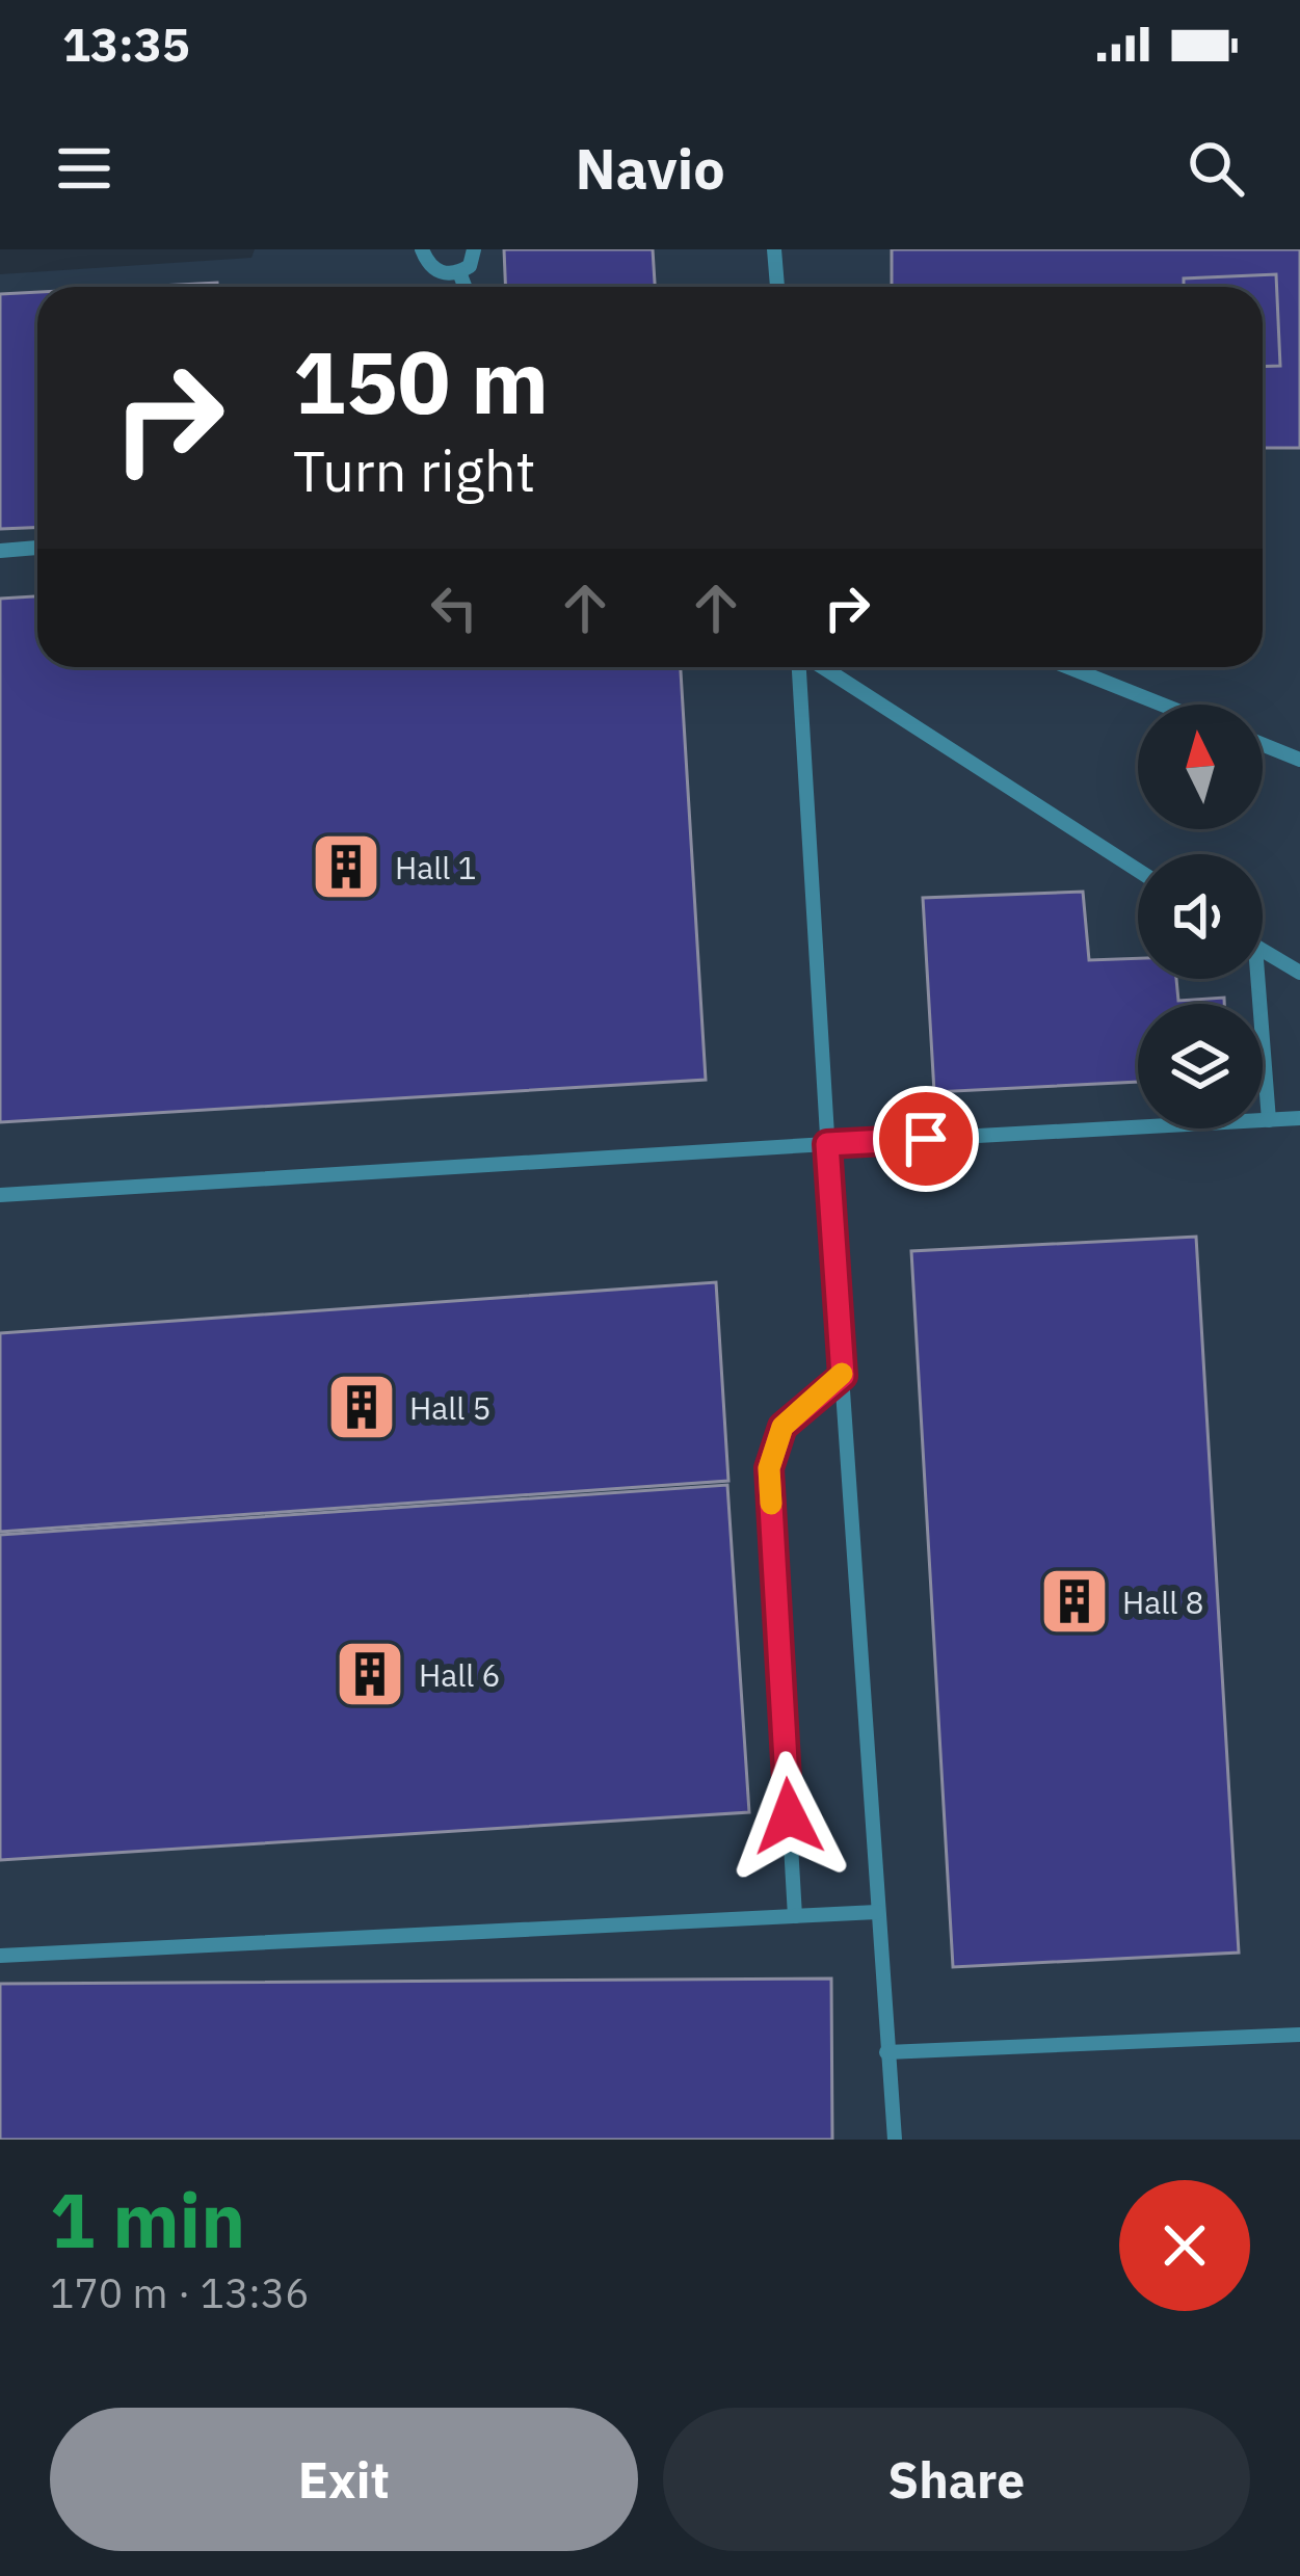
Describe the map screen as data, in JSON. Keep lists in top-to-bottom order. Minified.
{"places":{"building":["Hall 1","Hall 5","Hall 8","Hall 6"]},"north":"top","page":{"status":"13:35","header":"Navio","turn":["150 m","Turn right"],"heading":["1 min","170 m · 13:36"],"buttons":["Exit","Share"]}}
